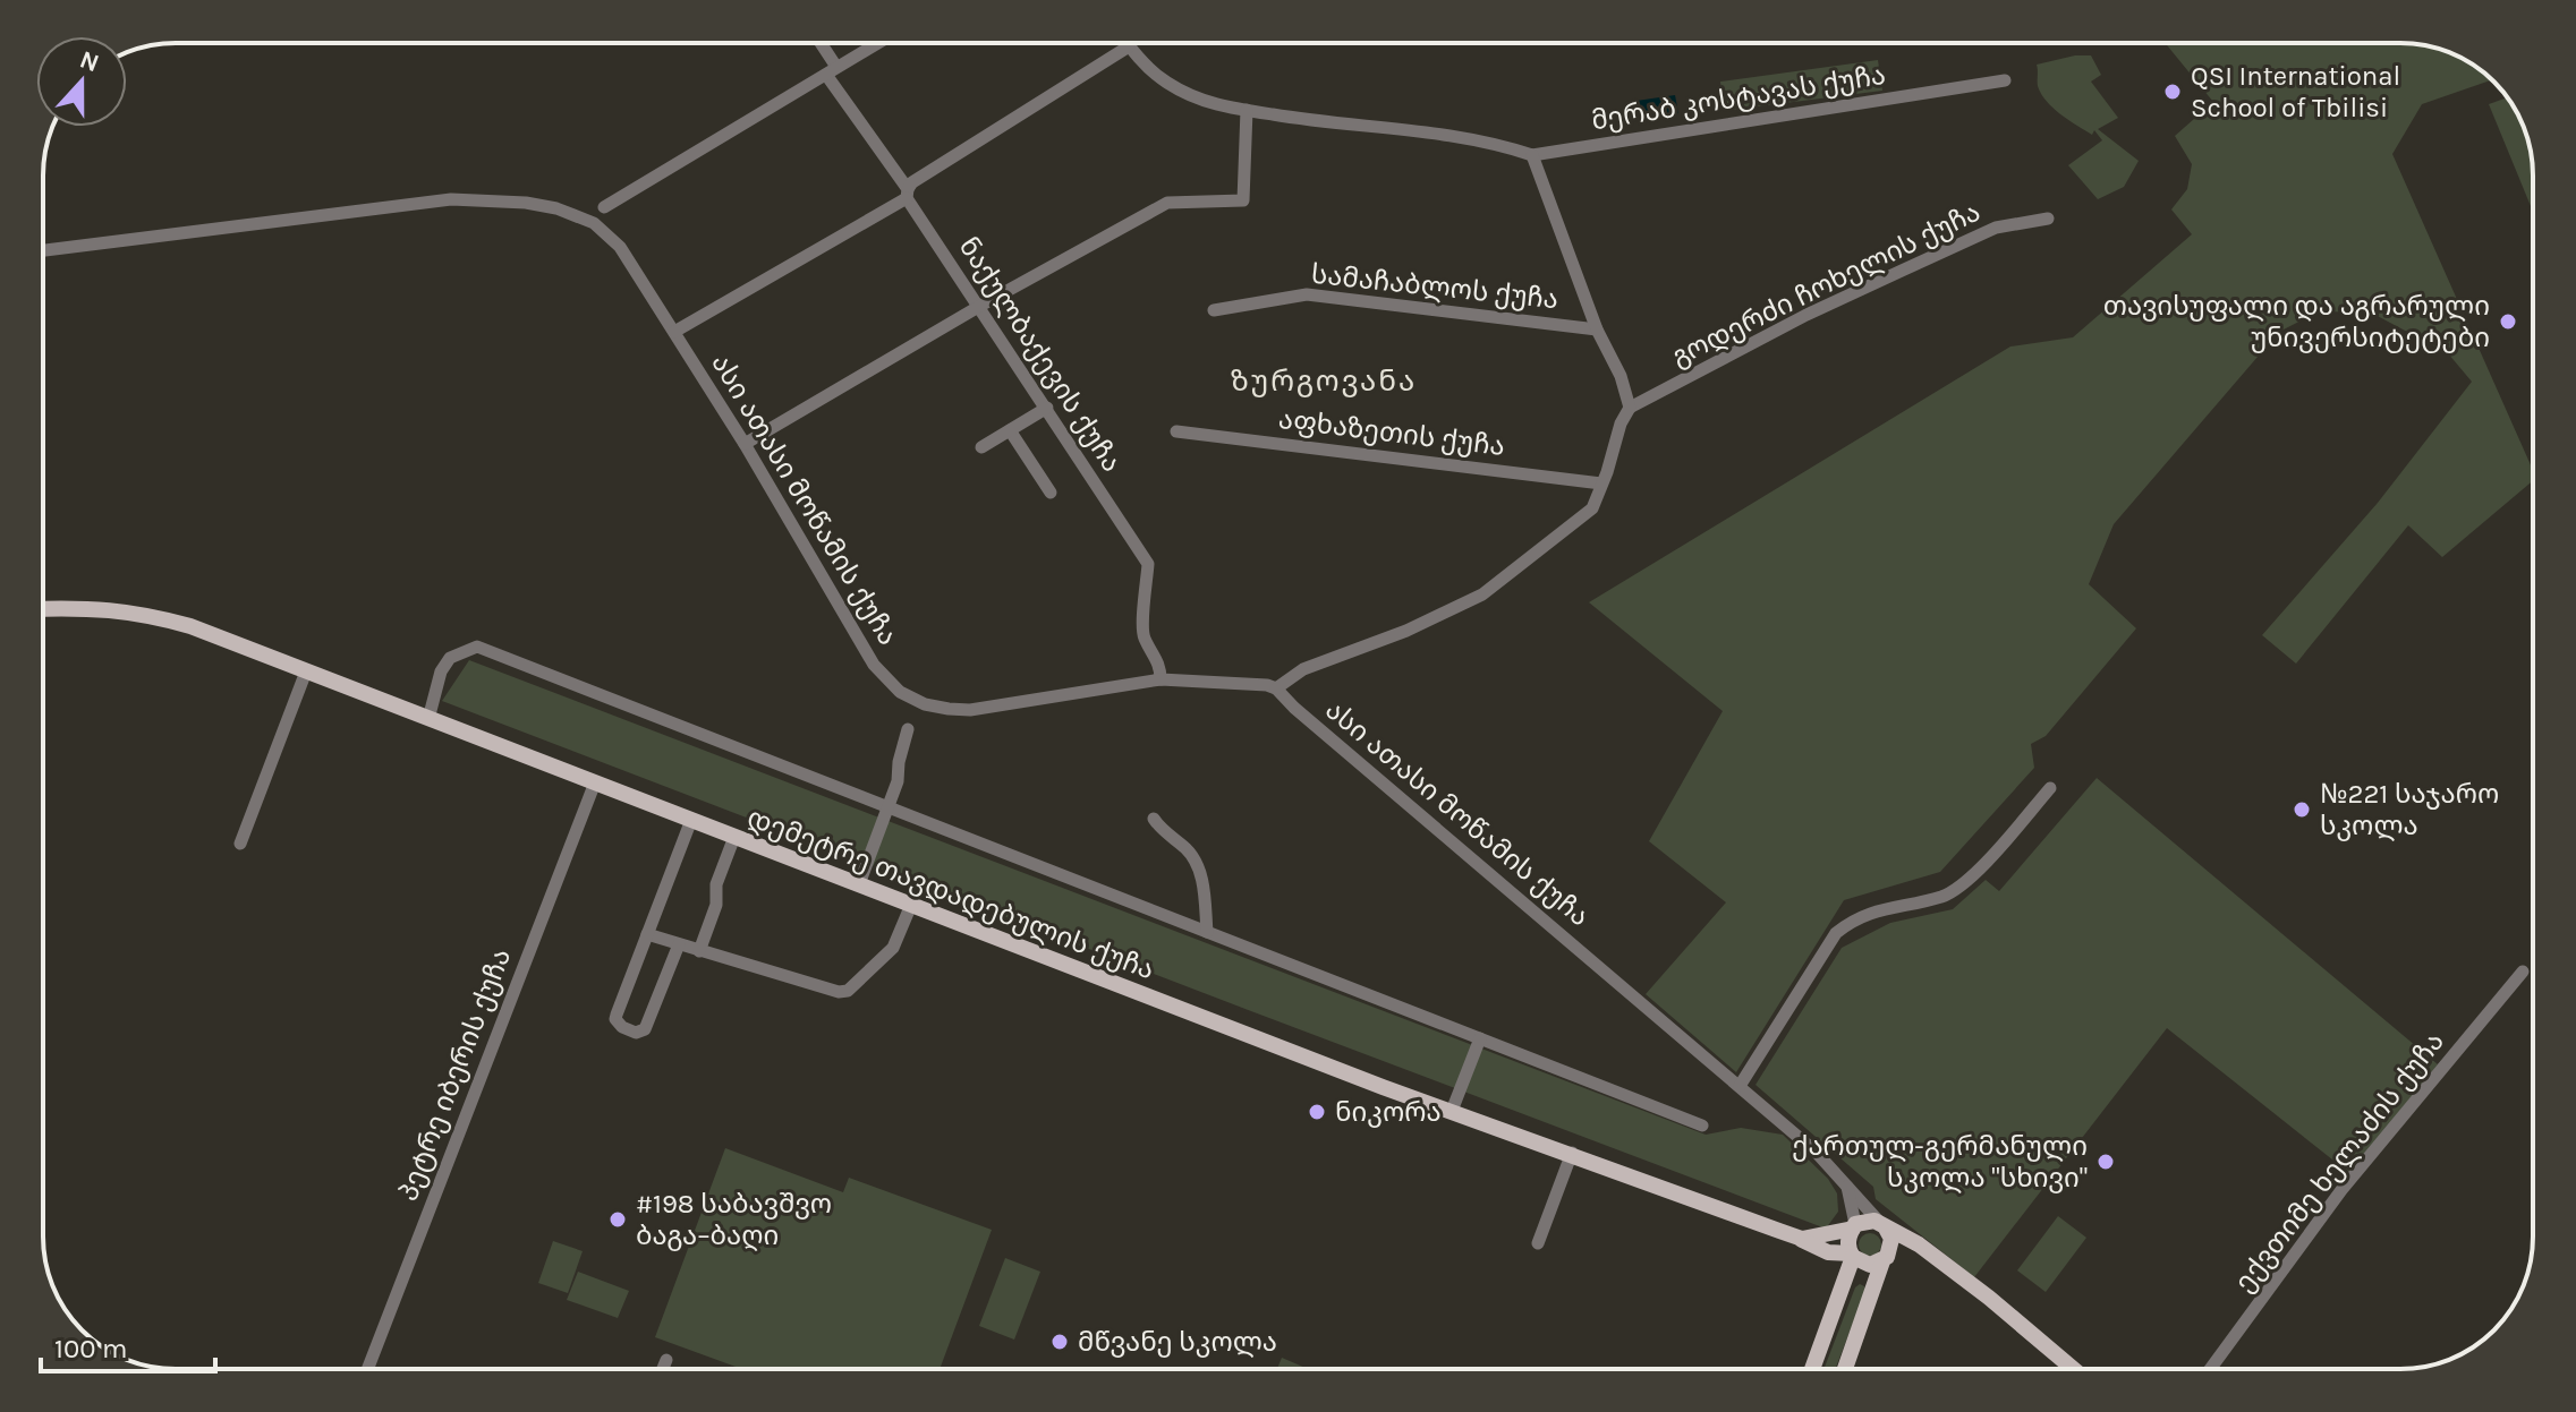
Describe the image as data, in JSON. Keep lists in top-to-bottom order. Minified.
{"streets":{"main road":["დემეტრე თავდადებულის ქუჩა"],"street":["მერაბ კოსტავას ქუჩა","გოდერძი ჩოხელის ქუჩა","სამაჩაბლოს ქუჩა","ნაქულბაქევის ქუჩა","აფხაზეთის ქუჩა","ასი ათასი მოწამის ქუჩა","პეტრე იბერის ქუჩა","ექვთიმე ხელაძის ქუჩა"]},"crossings":[["ნაქულბაქევის ქუჩა","ასი ათასი მოწამის ქუჩა"],["დემეტრე თავდადებულის ქუჩა","პეტრე იბერის ქუჩა"]],"districts":["ზურგოვანა"],"places":["QSI International School of Tbilisi","თავისუფალი და აგრარული უნივერსიტეტები","№221 საჯარო სკოლა","ნიკორა","ქართულ-გერმანული სკოლა \"სხივი\"","#198 საბავშვო ბაგა–ბაღი","მწვანე სკოლა"],"scale_bar":"100 m","north":"top"}
